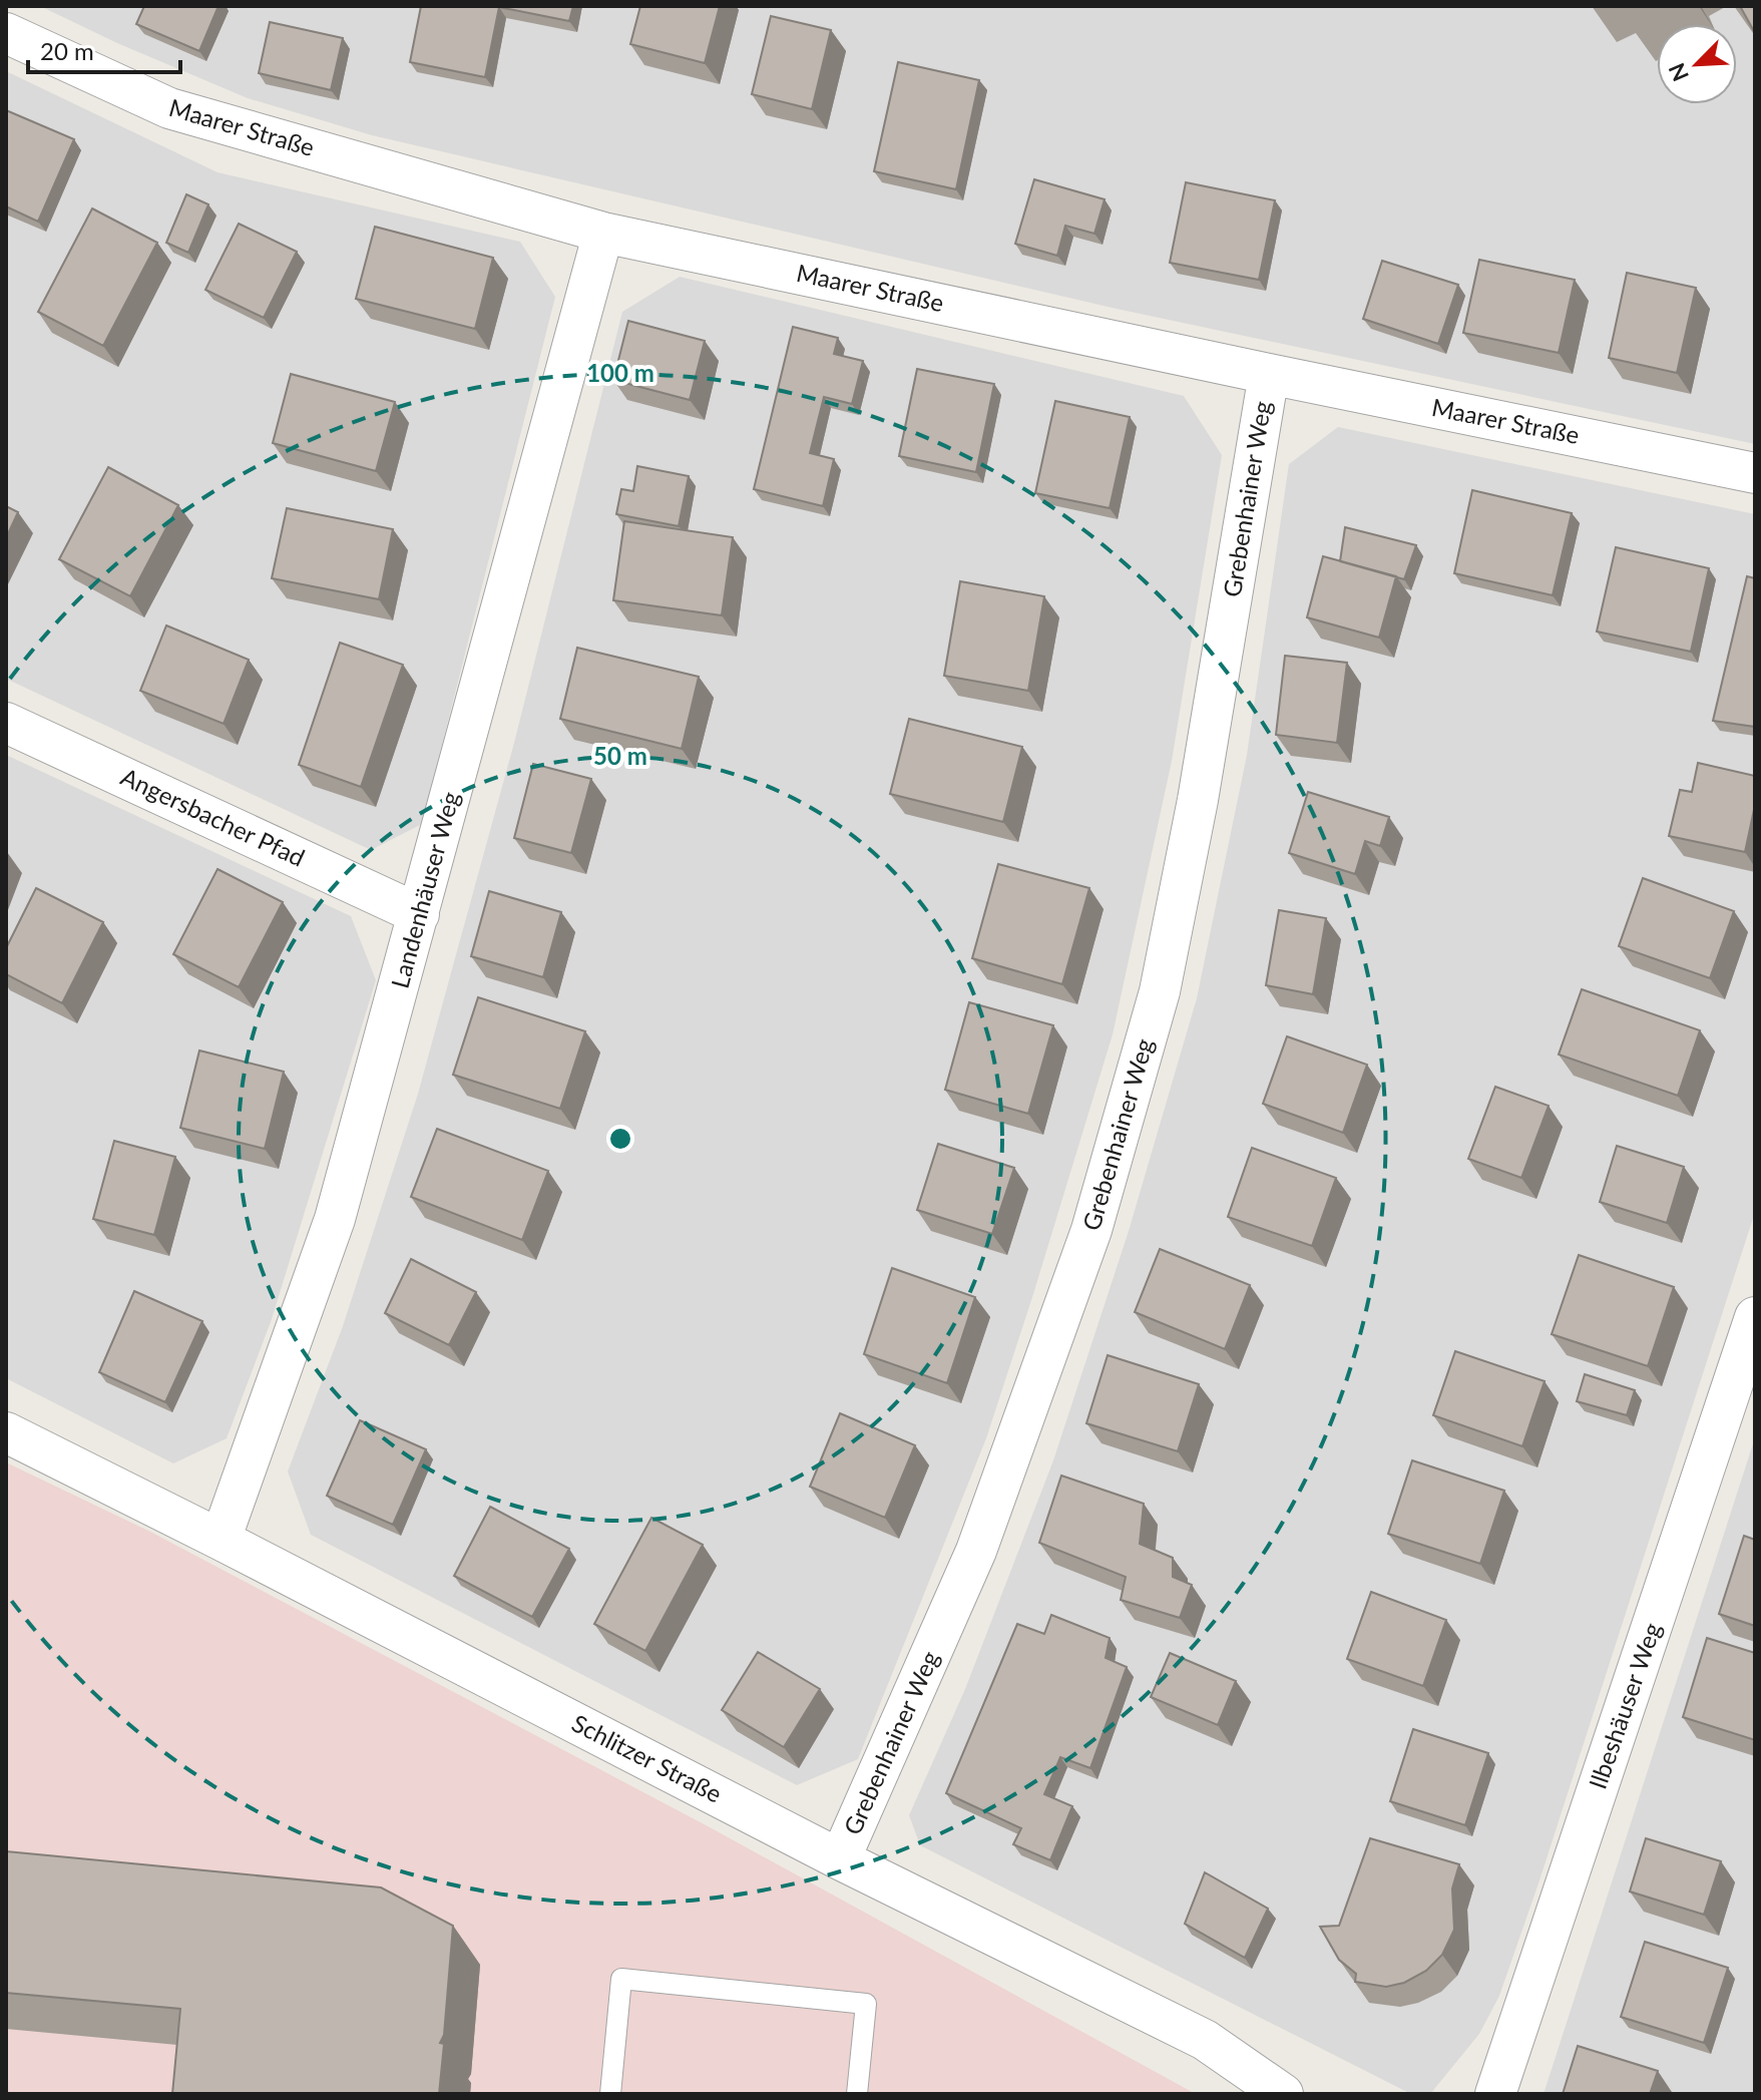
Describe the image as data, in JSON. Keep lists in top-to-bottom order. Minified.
{"streets":{"street":["Maarer Straße","Grebenhainer Weg","Angersbacher Pfad","Landenhäuser Weg","Ilbeshäuser Weg","Schlitzer Straße"]},"crossings":[["Maarer Straße","Grebenhainer Weg"],["Maarer Straße","Landenhäuser Weg"],["Grebenhainer Weg","Schlitzer Straße"],["Angersbacher Pfad","Landenhäuser Weg"],["Landenhäuser Weg","Schlitzer Straße"]],"scale_bar":"20 m","north":"bottom left","rings":["100 m","50 m"]}
